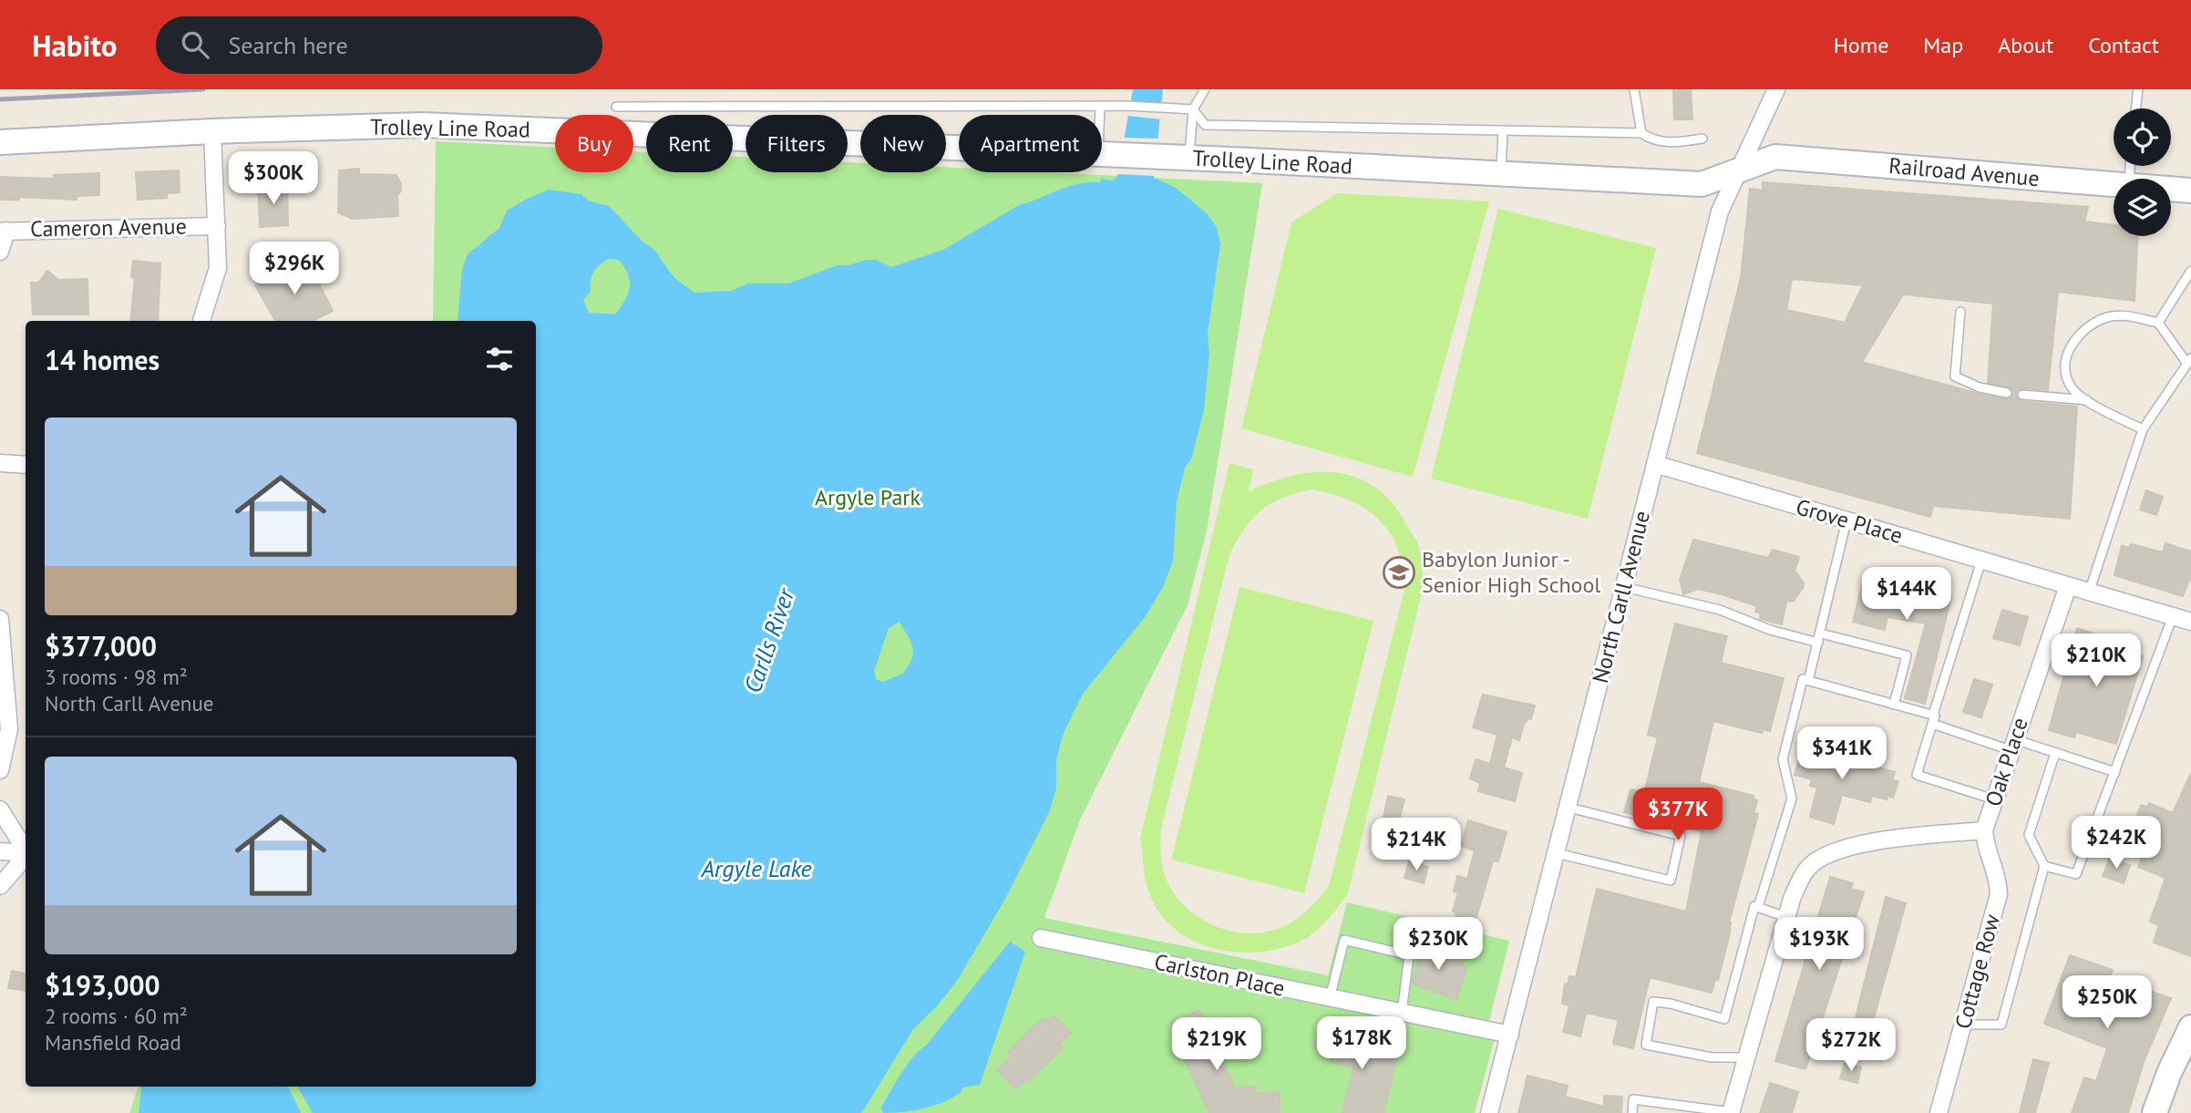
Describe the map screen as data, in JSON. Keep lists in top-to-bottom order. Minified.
{"streets":{"main road":["Trolley Line Road","Railroad Avenue"],"street":["Cameron Avenue","Grove Place","North Carll Avenue","Oak Place","Cottage Row","Carlston Place"]},"crossings":[["Trolley Line Road","Railroad Avenue"],["Trolley Line Road","North Carll Avenue"],["Railroad Avenue","North Carll Avenue"],["Grove Place","North Carll Avenue"],["Grove Place","Oak Place"],["North Carll Avenue","Carlston Place"],["Oak Place","Cottage Row"]],"water":["Carlls River","Argyle Lake"],"parks":["Argyle Park"],"places":{"school or university":["Babylon Junior - Senior High School"]},"page":{"header":"Habito","search":"Search here","nav":["Home","Map","About","Contact"],"chip":["Buy","Rent","Filters","New","Apartment"],"price":["$300K","$296K","$144K","$210K","$341K","$377K","$242K","$214K","$230K","$193K","$250K","$178K","$219K","$272K"],"heading":"14 homes","list":[{"name":"$377,000","note":"3 rooms · 98 m² · North Carll Avenue"},{"name":"$193,000","note":"2 rooms · 60 m² · Mansfield Road"}]}}
